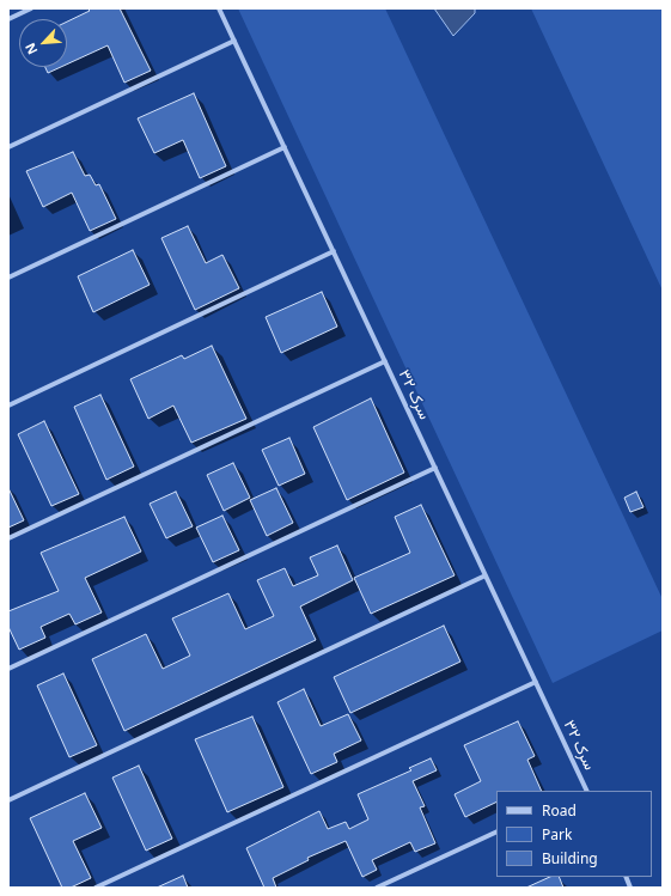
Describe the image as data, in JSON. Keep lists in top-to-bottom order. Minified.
{"streets":{"street":["سرک ۳۲"]},"legend":["Road","Park","Building"],"north":"bottom left"}
